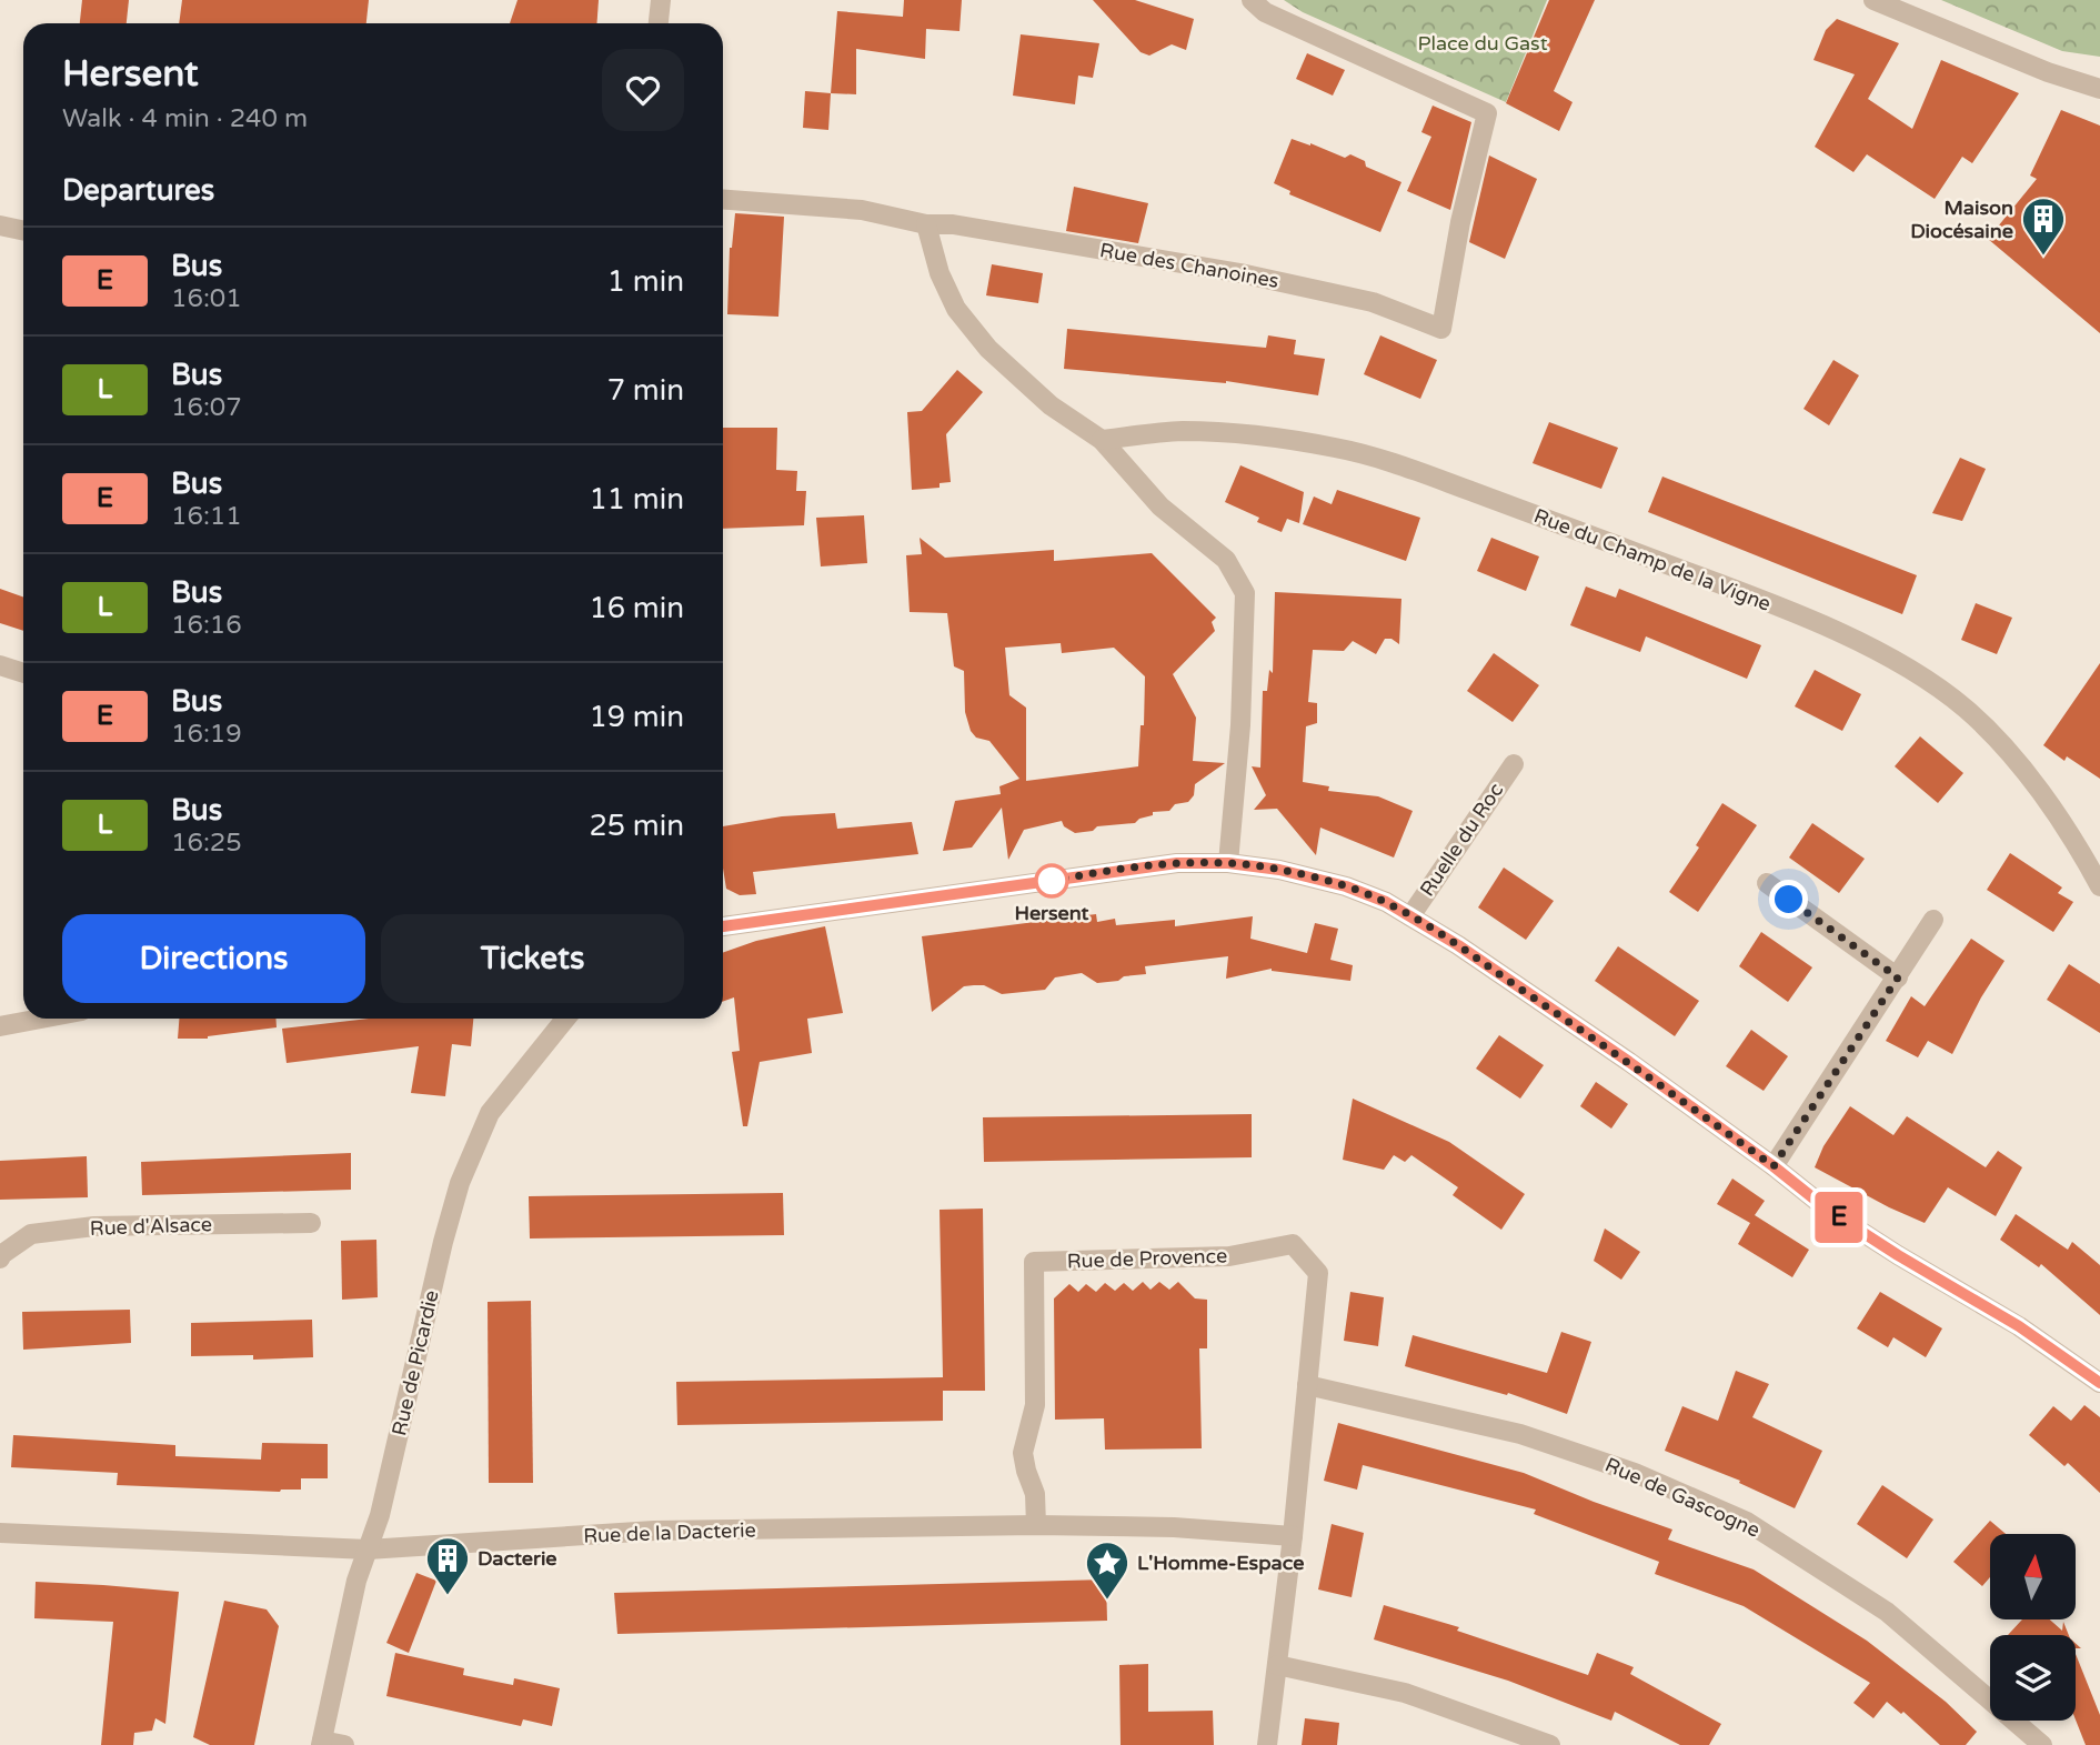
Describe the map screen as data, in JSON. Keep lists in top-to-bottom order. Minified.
{"streets":{"street":["Rue des Chanoines","Rue du Champ de la Vigne","Ruelle du Roc","Rue d'Alsace","Rue de Provence","Rue de Picardie","Rue de Gascogne","Rue de la Dacterie"]},"crossings":[["Rue de Provence","Rue de Gascogne"],["Rue de Provence","Rue de la Dacterie"],["Rue de Picardie","Rue de la Dacterie"]],"parks":["Place du Gast"],"places":{"building":["Maison Diocésaine","Dacterie"],"other":["Hersent"],"place":["L'Homme-Espace"]},"lines":["bus line E"],"north":"top","page":{"on_map":"E","heading":[["Hersent","Walk · 4 min · 240 m"],"Departures"],"list":[{"mark":"E","name":"Bus","note":"16:01","value":"1 min"},{"mark":"L","name":"Bus","note":"16:07","value":"7 min"},{"mark":"E","name":"Bus","note":"16:11","value":"11 min"},{"mark":"L","name":"Bus","note":"16:16","value":"16 min"},{"mark":"E","name":"Bus","note":"16:19","value":"19 min"},{"mark":"L","name":"Bus","note":"16:25","value":"25 min"}],"buttons":["Directions","Tickets"]}}
